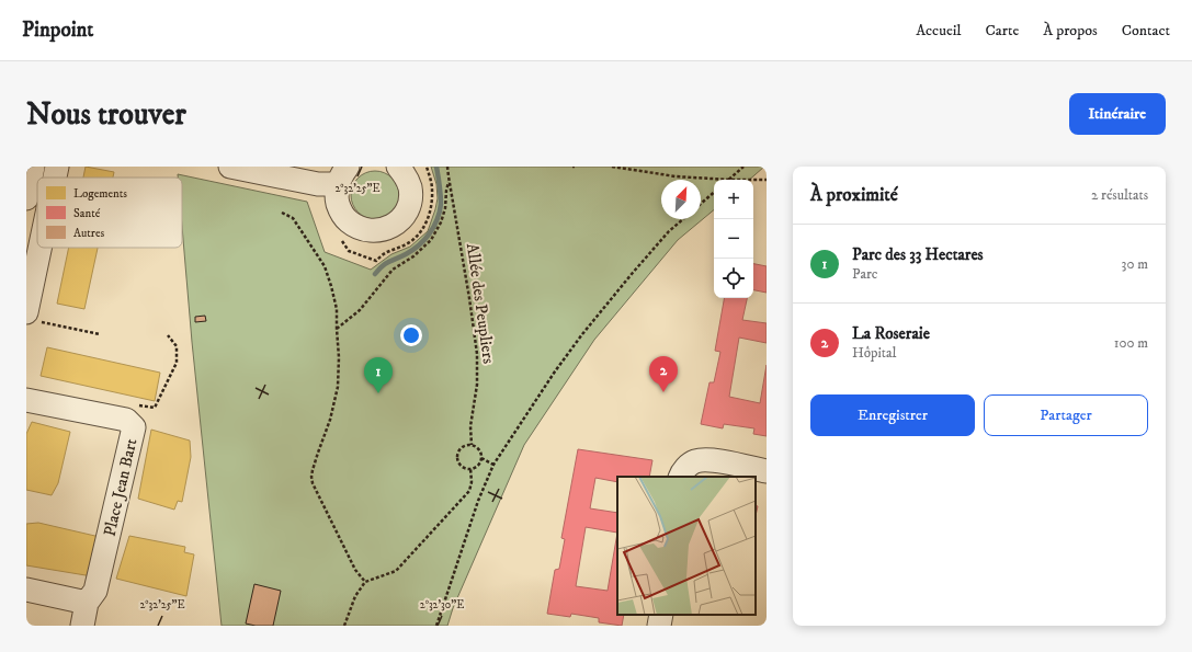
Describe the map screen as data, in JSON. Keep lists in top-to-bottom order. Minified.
{"streets":{"street":["Place Jean Bart"],"path":["Allée des Peupliers"]},"legend":["Logements","Santé","Autres"],"north":"top right","page":{"header":"Pinpoint","nav":["Accueil","Carte","À propos","Contact"],"buttons":["Itinéraire",["Enregistrer","Partager"]],"title":"Nous trouver","heading":["À proximité","2 résultats"],"map_buttons":["+","−"],"list":[{"mark":"1","name":"Parc des 33 Hectares","note":"Parc","value":"30 m"},{"mark":"2","name":"La Roseraie","note":"Hôpital","value":"100 m"}],"pins":["2","1"]},"coordinates":["2°32'25\"E","2°32'30\"E"]}
